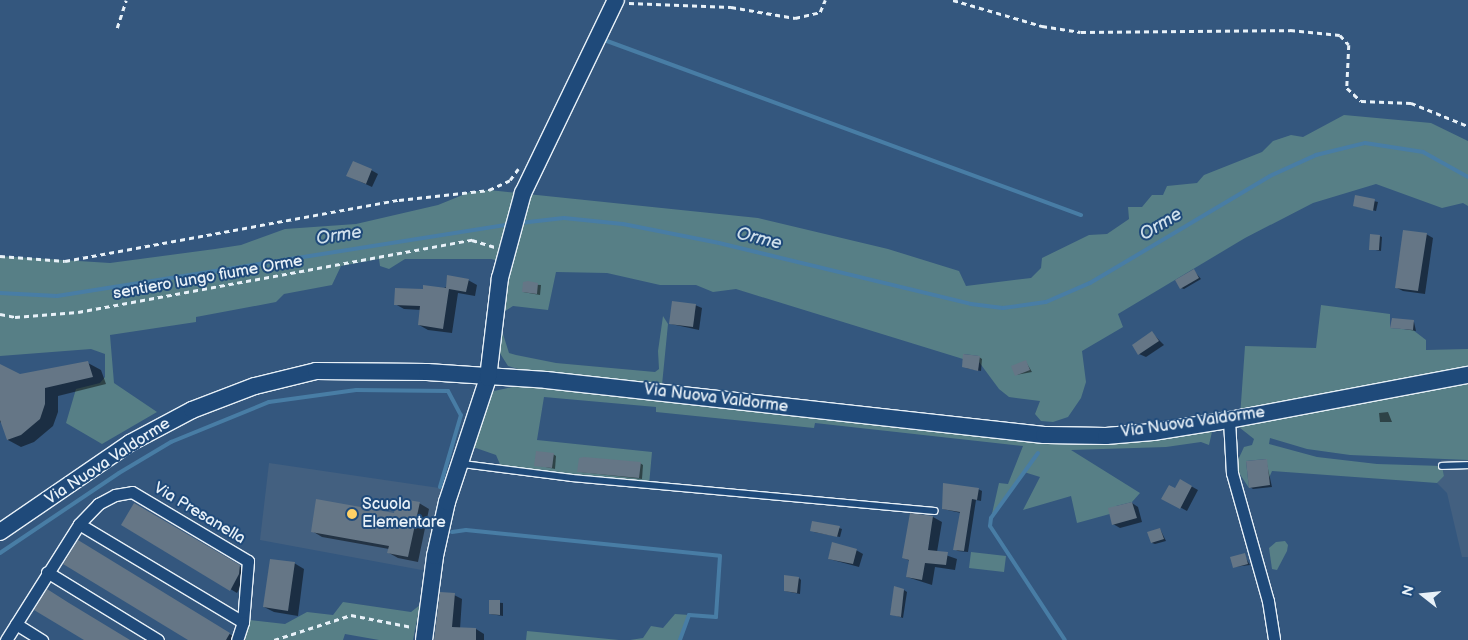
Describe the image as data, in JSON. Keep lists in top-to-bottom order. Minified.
{"streets":{"main road":["Via Nuova Valdorme"],"street":["Via Presanella"],"path":["sentiero lungo fiume Orme"]},"water":["Orme"],"places":["Scuola Elementare"],"north":"left"}
